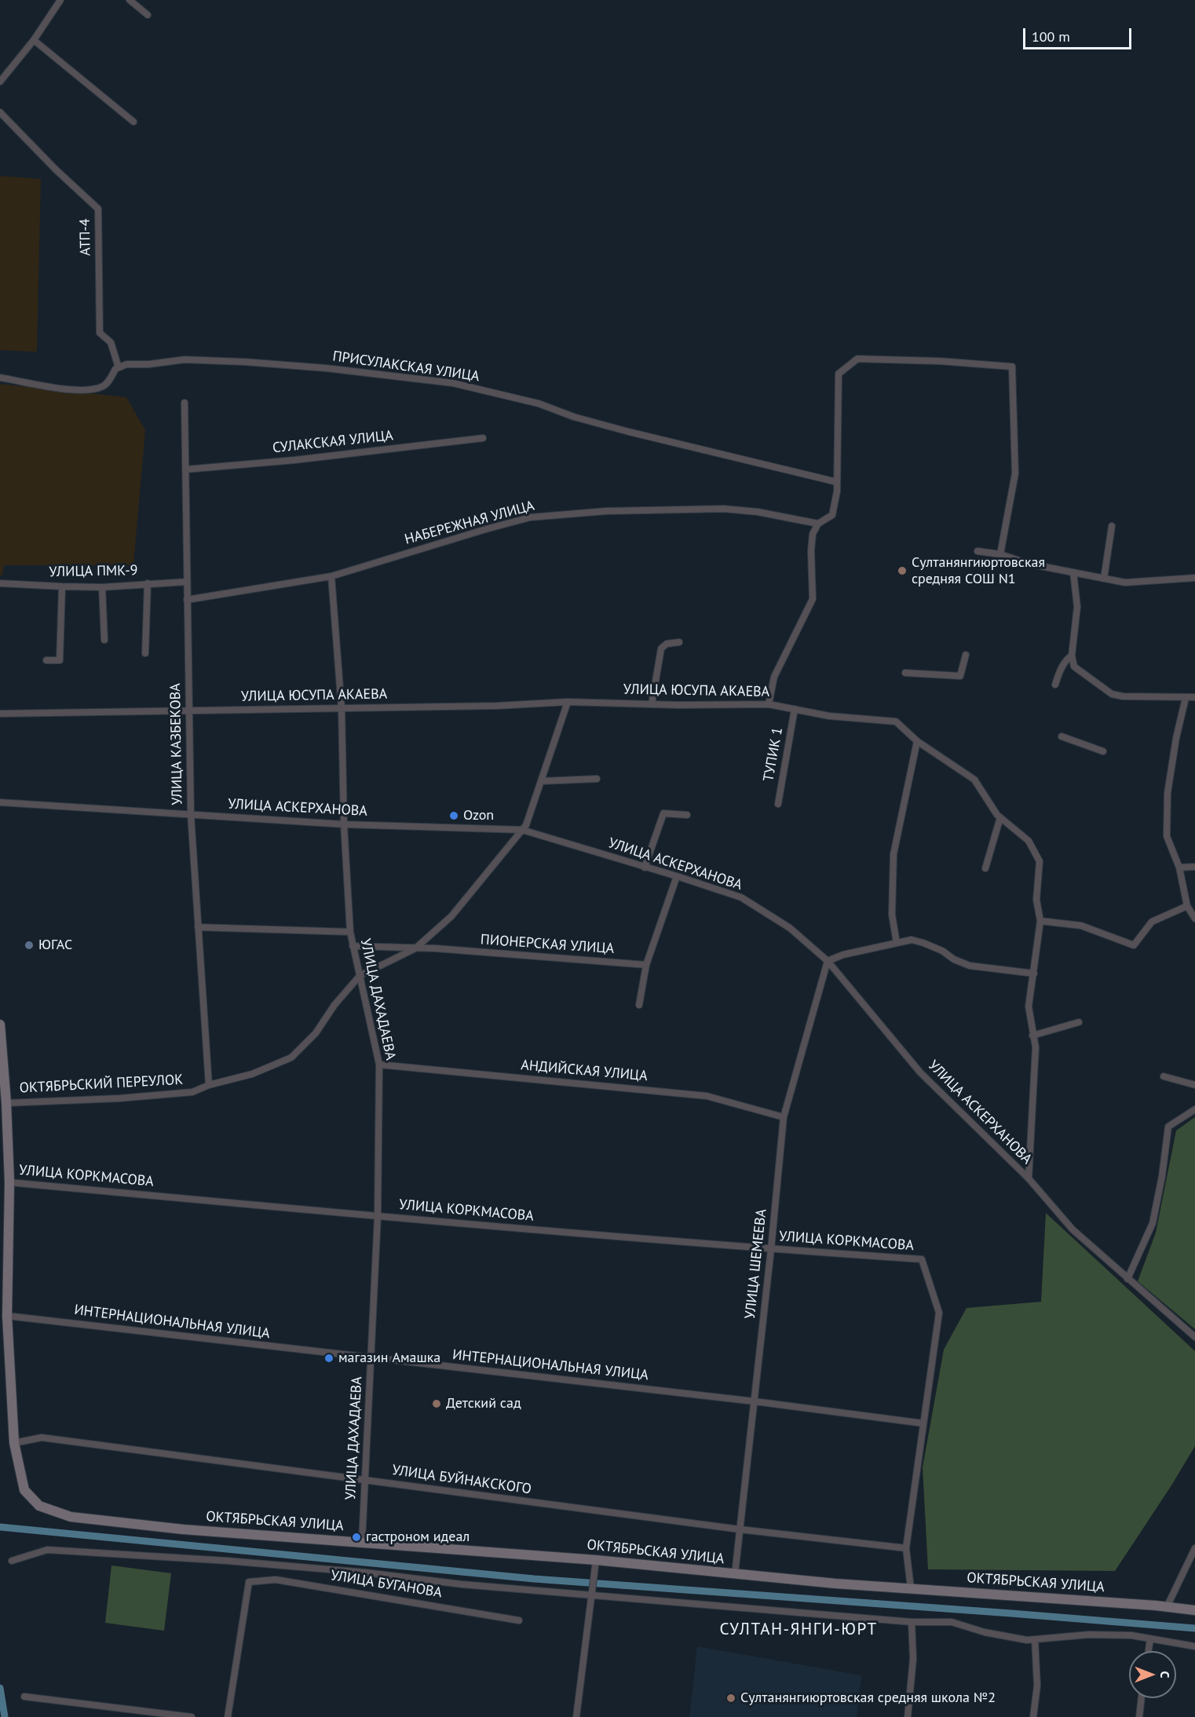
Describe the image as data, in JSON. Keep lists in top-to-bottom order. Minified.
{"streets":{"street":["АТП-4","ПРИСУЛАКСКАЯ УЛИЦА","СУЛАКСКАЯ УЛИЦА","НАБЕРЕЖНАЯ УЛИЦА","УЛИЦА ПМК-9","УЛИЦА ЮСУПА АКАЕВА","УЛИЦА КАЗБЕКОВА","ТУПИК 1","УЛИЦА АСКЕРХАНОВА","ПИОНЕРСКАЯ УЛИЦА","УЛИЦА ДАХАДАЕВА","АНДИЙСКАЯ УЛИЦА","ОКТЯБРЬСКИЙ ПЕРЕУЛОК","УЛИЦА КОРКМАСОВА","УЛИЦА ШЕМЕЕВА","ИНТЕРНАЦИОНАЛЬНАЯ УЛИЦА","УЛИЦА БУЙНАКСКОГО","ОКТЯБРЬСКАЯ УЛИЦА","УЛИЦА БУГАНОВА"]},"crossings":[["АТП-4","ПРИСУЛАКСКАЯ УЛИЦА"],["СУЛАКСКАЯ УЛИЦА","УЛИЦА КАЗБЕКОВА"],["НАБЕРЕЖНАЯ УЛИЦА","УЛИЦА КАЗБЕКОВА"],["НАБЕРЕЖНАЯ УЛИЦА","УЛИЦА ДАХАДАЕВА"],["УЛИЦА ПМК-9","УЛИЦА КАЗБЕКОВА"],["УЛИЦА ЮСУПА АКАЕВА","УЛИЦА КАЗБЕКОВА"],["УЛИЦА ЮСУПА АКАЕВА","ТУПИК 1"],["УЛИЦА ЮСУПА АКАЕВА","УЛИЦА АСКЕРХАНОВА"],["УЛИЦА ЮСУПА АКАЕВА","УЛИЦА ДАХАДАЕВА"],["УЛИЦА ЮСУПА АКАЕВА","ОКТЯБРЬСКИЙ ПЕРЕУЛОК"],["УЛИЦА КАЗБЕКОВА","УЛИЦА АСКЕРХАНОВА"],["УЛИЦА КАЗБЕКОВА","ОКТЯБРЬСКИЙ ПЕРЕУЛОК"],["УЛИЦА АСКЕРХАНОВА","УЛИЦА ДАХАДАЕВА"],["УЛИЦА АСКЕРХАНОВА","ОКТЯБРЬСКИЙ ПЕРЕУЛОК"],["УЛИЦА АСКЕРХАНОВА","УЛИЦА ШЕМЕЕВА"],["ПИОНЕРСКАЯ УЛИЦА","УЛИЦА ДАХАДАЕВА"],["ПИОНЕРСКАЯ УЛИЦА","ОКТЯБРЬСКИЙ ПЕРЕУЛОК"],["УЛИЦА ДАХАДАЕВА","АНДИЙСКАЯ УЛИЦА"],["УЛИЦА ДАХАДАЕВА","ОКТЯБРЬСКИЙ ПЕРЕУЛОК"],["УЛИЦА ДАХАДАЕВА","УЛИЦА КОРКМАСОВА"],["УЛИЦА ДАХАДАЕВА","ИНТЕРНАЦИОНАЛЬНАЯ УЛИЦА"],["УЛИЦА ДАХАДАЕВА","УЛИЦА БУЙНАКСКОГО"],["УЛИЦА ДАХАДАЕВА","ОКТЯБРЬСКАЯ УЛИЦА"],["АНДИЙСКАЯ УЛИЦА","УЛИЦА ШЕМЕЕВА"],["ОКТЯБРЬСКИЙ ПЕРЕУЛОК","ОКТЯБРЬСКАЯ УЛИЦА"],["УЛИЦА КОРКМАСОВА","УЛИЦА ШЕМЕЕВА"],["УЛИЦА КОРКМАСОВА","ИНТЕРНАЦИОНАЛЬНАЯ УЛИЦА"],["УЛИЦА КОРКМАСОВА","ОКТЯБРЬСКАЯ УЛИЦА"],["УЛИЦА ШЕМЕЕВА","ИНТЕРНАЦИОНАЛЬНАЯ УЛИЦА"],["УЛИЦА ШЕМЕЕВА","УЛИЦА БУЙНАКСКОГО"],["УЛИЦА ШЕМЕЕВА","ОКТЯБРЬСКАЯ УЛИЦА"],["ИНТЕРНАЦИОНАЛЬНАЯ УЛИЦА","ОКТЯБРЬСКАЯ УЛИЦА"],["УЛИЦА БУЙНАКСКОГО","ОКТЯБРЬСКАЯ УЛИЦА"]],"districts":["СУЛТАН-ЯНГИ-ЮРТ"],"places":["Султанянгиюртовская средняя СОШ N1","Ozon","ЮГАС","магазин Амашка","Детский сад","гастроном идеал","Султанянгиюртовская средняя школа №2"],"scale_bar":"100 m","north":"right"}
